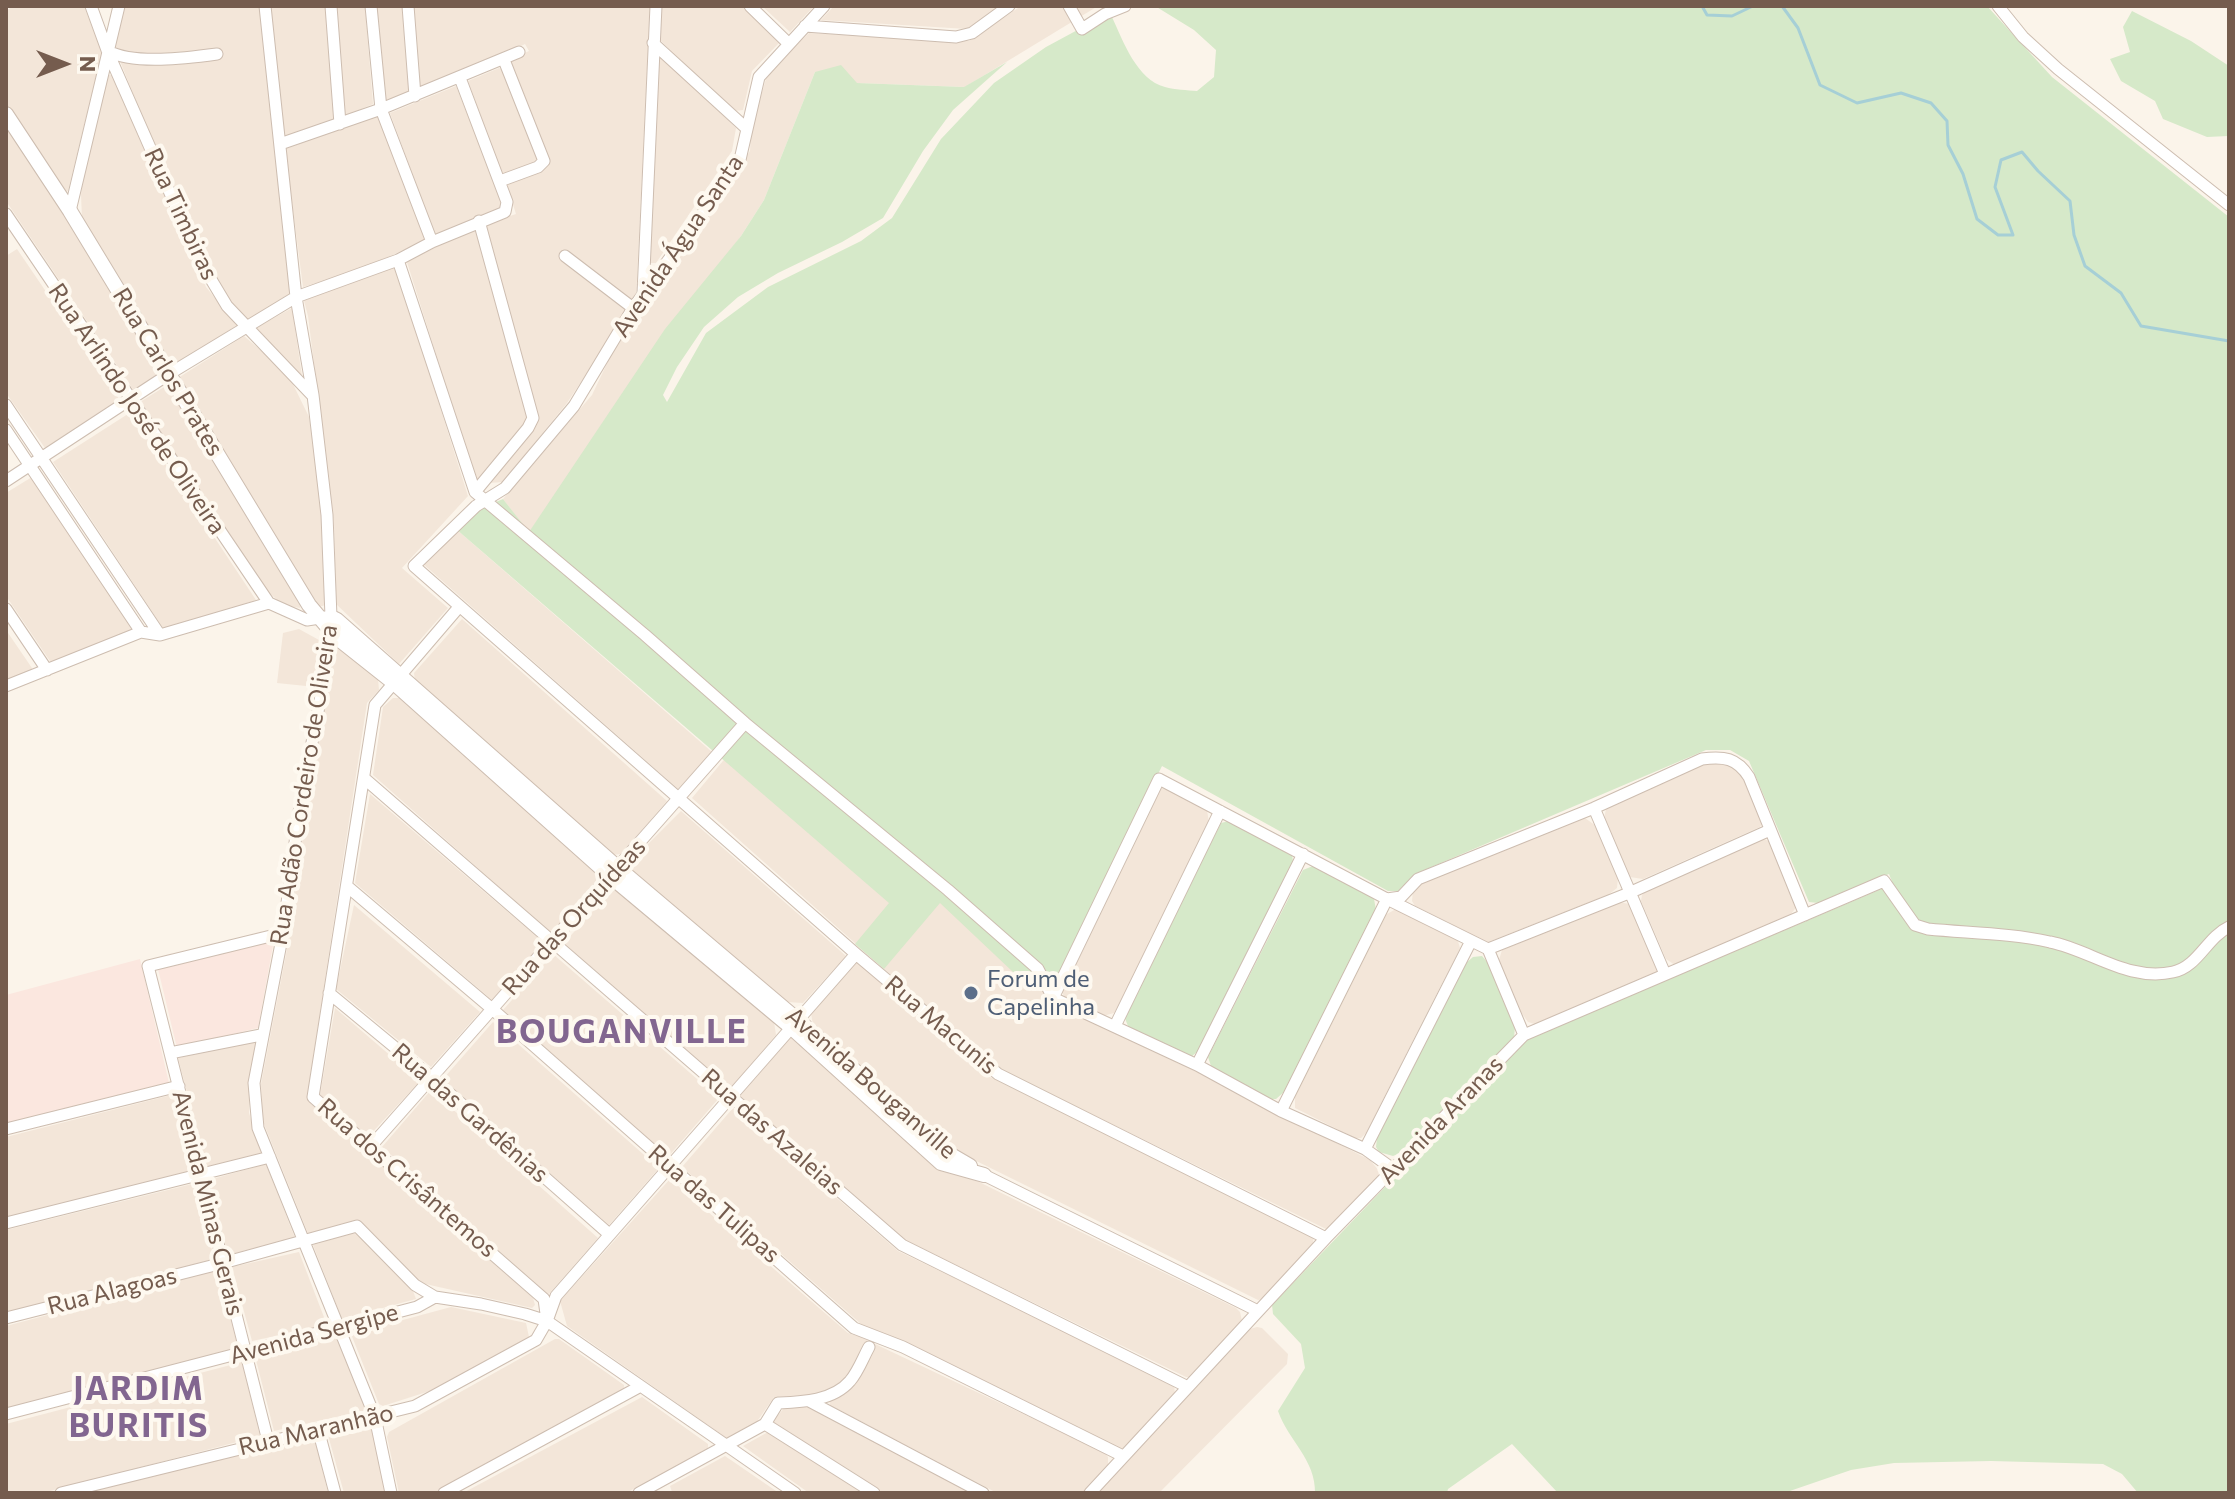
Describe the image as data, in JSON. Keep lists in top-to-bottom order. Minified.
{"streets":{"street":["Rua Timbiras","Avenida Água Santa","Rua Carlos Prates","Rua Arlindo José de Oliveira","Rua Adão Cordeiro de Oliveira","Rua das Orquídeas","Rua Macunis","Avenida Bouganville","Rua das Gardênias","Avenida Aranas","Rua das Azaleias","Rua dos Crisântemos","Avenida Minas Gerais","Rua das Tulipas","Rua Alagoas","Avenida Sergipe","Rua Maranhão"]},"crossings":[["Rua Timbiras","Rua Adão Cordeiro de Oliveira"],["Avenida Água Santa","Rua Macunis"],["Rua Carlos Prates","Rua Adão Cordeiro de Oliveira"],["Rua Carlos Prates","Avenida Bouganville"],["Rua Adão Cordeiro de Oliveira","Avenida Bouganville"],["Rua Adão Cordeiro de Oliveira","Avenida Minas Gerais"],["Rua Adão Cordeiro de Oliveira","Rua Alagoas"],["Rua Adão Cordeiro de Oliveira","Avenida Sergipe"],["Rua Adão Cordeiro de Oliveira","Rua Maranhão"],["Rua das Orquídeas","Rua Macunis"],["Rua das Orquídeas","Avenida Bouganville"],["Rua das Orquídeas","Rua das Gardênias"],["Rua das Orquídeas","Rua das Azaleias"],["Rua das Orquídeas","Rua dos Crisântemos"],["Rua das Orquídeas","Rua das Tulipas"],["Rua Macunis","Avenida Aranas"],["Rua Macunis","Rua dos Crisântemos"],["Rua Macunis","Rua Maranhão"],["Avenida Bouganville","Rua dos Crisântemos"],["Avenida Bouganville","Rua Maranhão"],["Rua das Gardênias","Rua dos Crisântemos"],["Rua das Gardênias","Rua Maranhão"],["Avenida Aranas","Rua das Azaleias"],["Avenida Aranas","Rua das Tulipas"],["Rua das Azaleias","Rua dos Crisântemos"],["Rua das Azaleias","Rua Maranhão"],["Rua dos Crisântemos","Rua das Tulipas"],["Rua dos Crisântemos","Rua Maranhão"],["Avenida Minas Gerais","Rua Alagoas"],["Avenida Minas Gerais","Avenida Sergipe"],["Avenida Minas Gerais","Rua Maranhão"],["Rua das Tulipas","Rua Maranhão"],["Rua Alagoas","Avenida Sergipe"]],"districts":["BOUGANVILLE","JARDIM BURITIS"],"places":["Forum de Capelinha"],"north":"right"}
